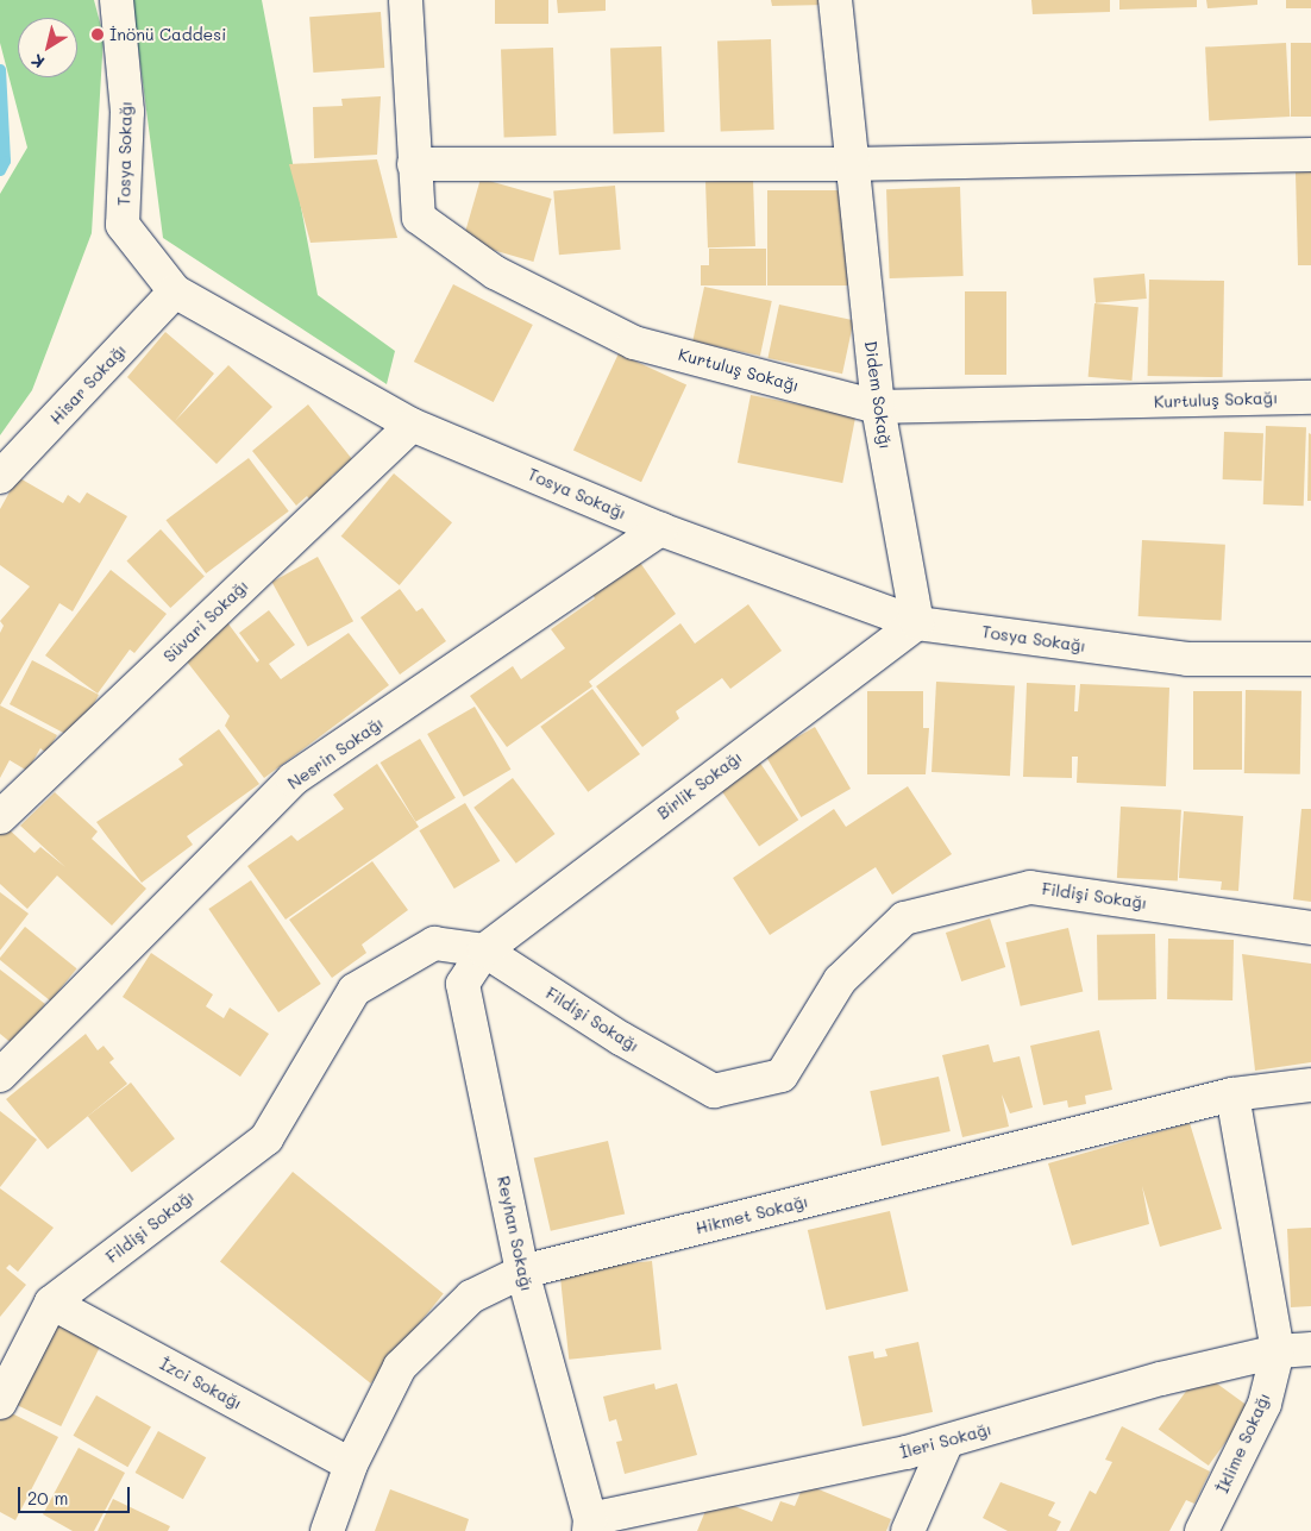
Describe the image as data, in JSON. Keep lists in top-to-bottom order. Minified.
{"streets":{"street":["Tosya Sokağı","Kurtuluş Sokağı","Hisar Sokağı","Didem Sokağı","Süvari Sokağı","Nesrin Sokağı","Birlik Sokağı","Fildişi Sokağı","Hikmet Sokağı","Reyhan Sokağı","İzci Sokağı","İleri Sokağı","İklime Sokağı"]},"crossings":[["Tosya Sokağı","Hisar Sokağı"],["Tosya Sokağı","Didem Sokağı"],["Tosya Sokağı","Süvari Sokağı"],["Tosya Sokağı","Nesrin Sokağı"],["Tosya Sokağı","Birlik Sokağı"],["Kurtuluş Sokağı","Didem Sokağı"],["Didem Sokağı","Birlik Sokağı"],["Birlik Sokağı","Fildişi Sokağı"],["Birlik Sokağı","Reyhan Sokağı"],["Fildişi Sokağı","Reyhan Sokağı"],["Fildişi Sokağı","İzci Sokağı"],["Hikmet Sokağı","Reyhan Sokağı"],["Hikmet Sokağı","İzci Sokağı"],["Reyhan Sokağı","İleri Sokağı"],["İleri Sokağı","İklime Sokağı"]],"places":["İnönü Caddesi"],"scale_bar":"20 m","north":"bottom left"}
